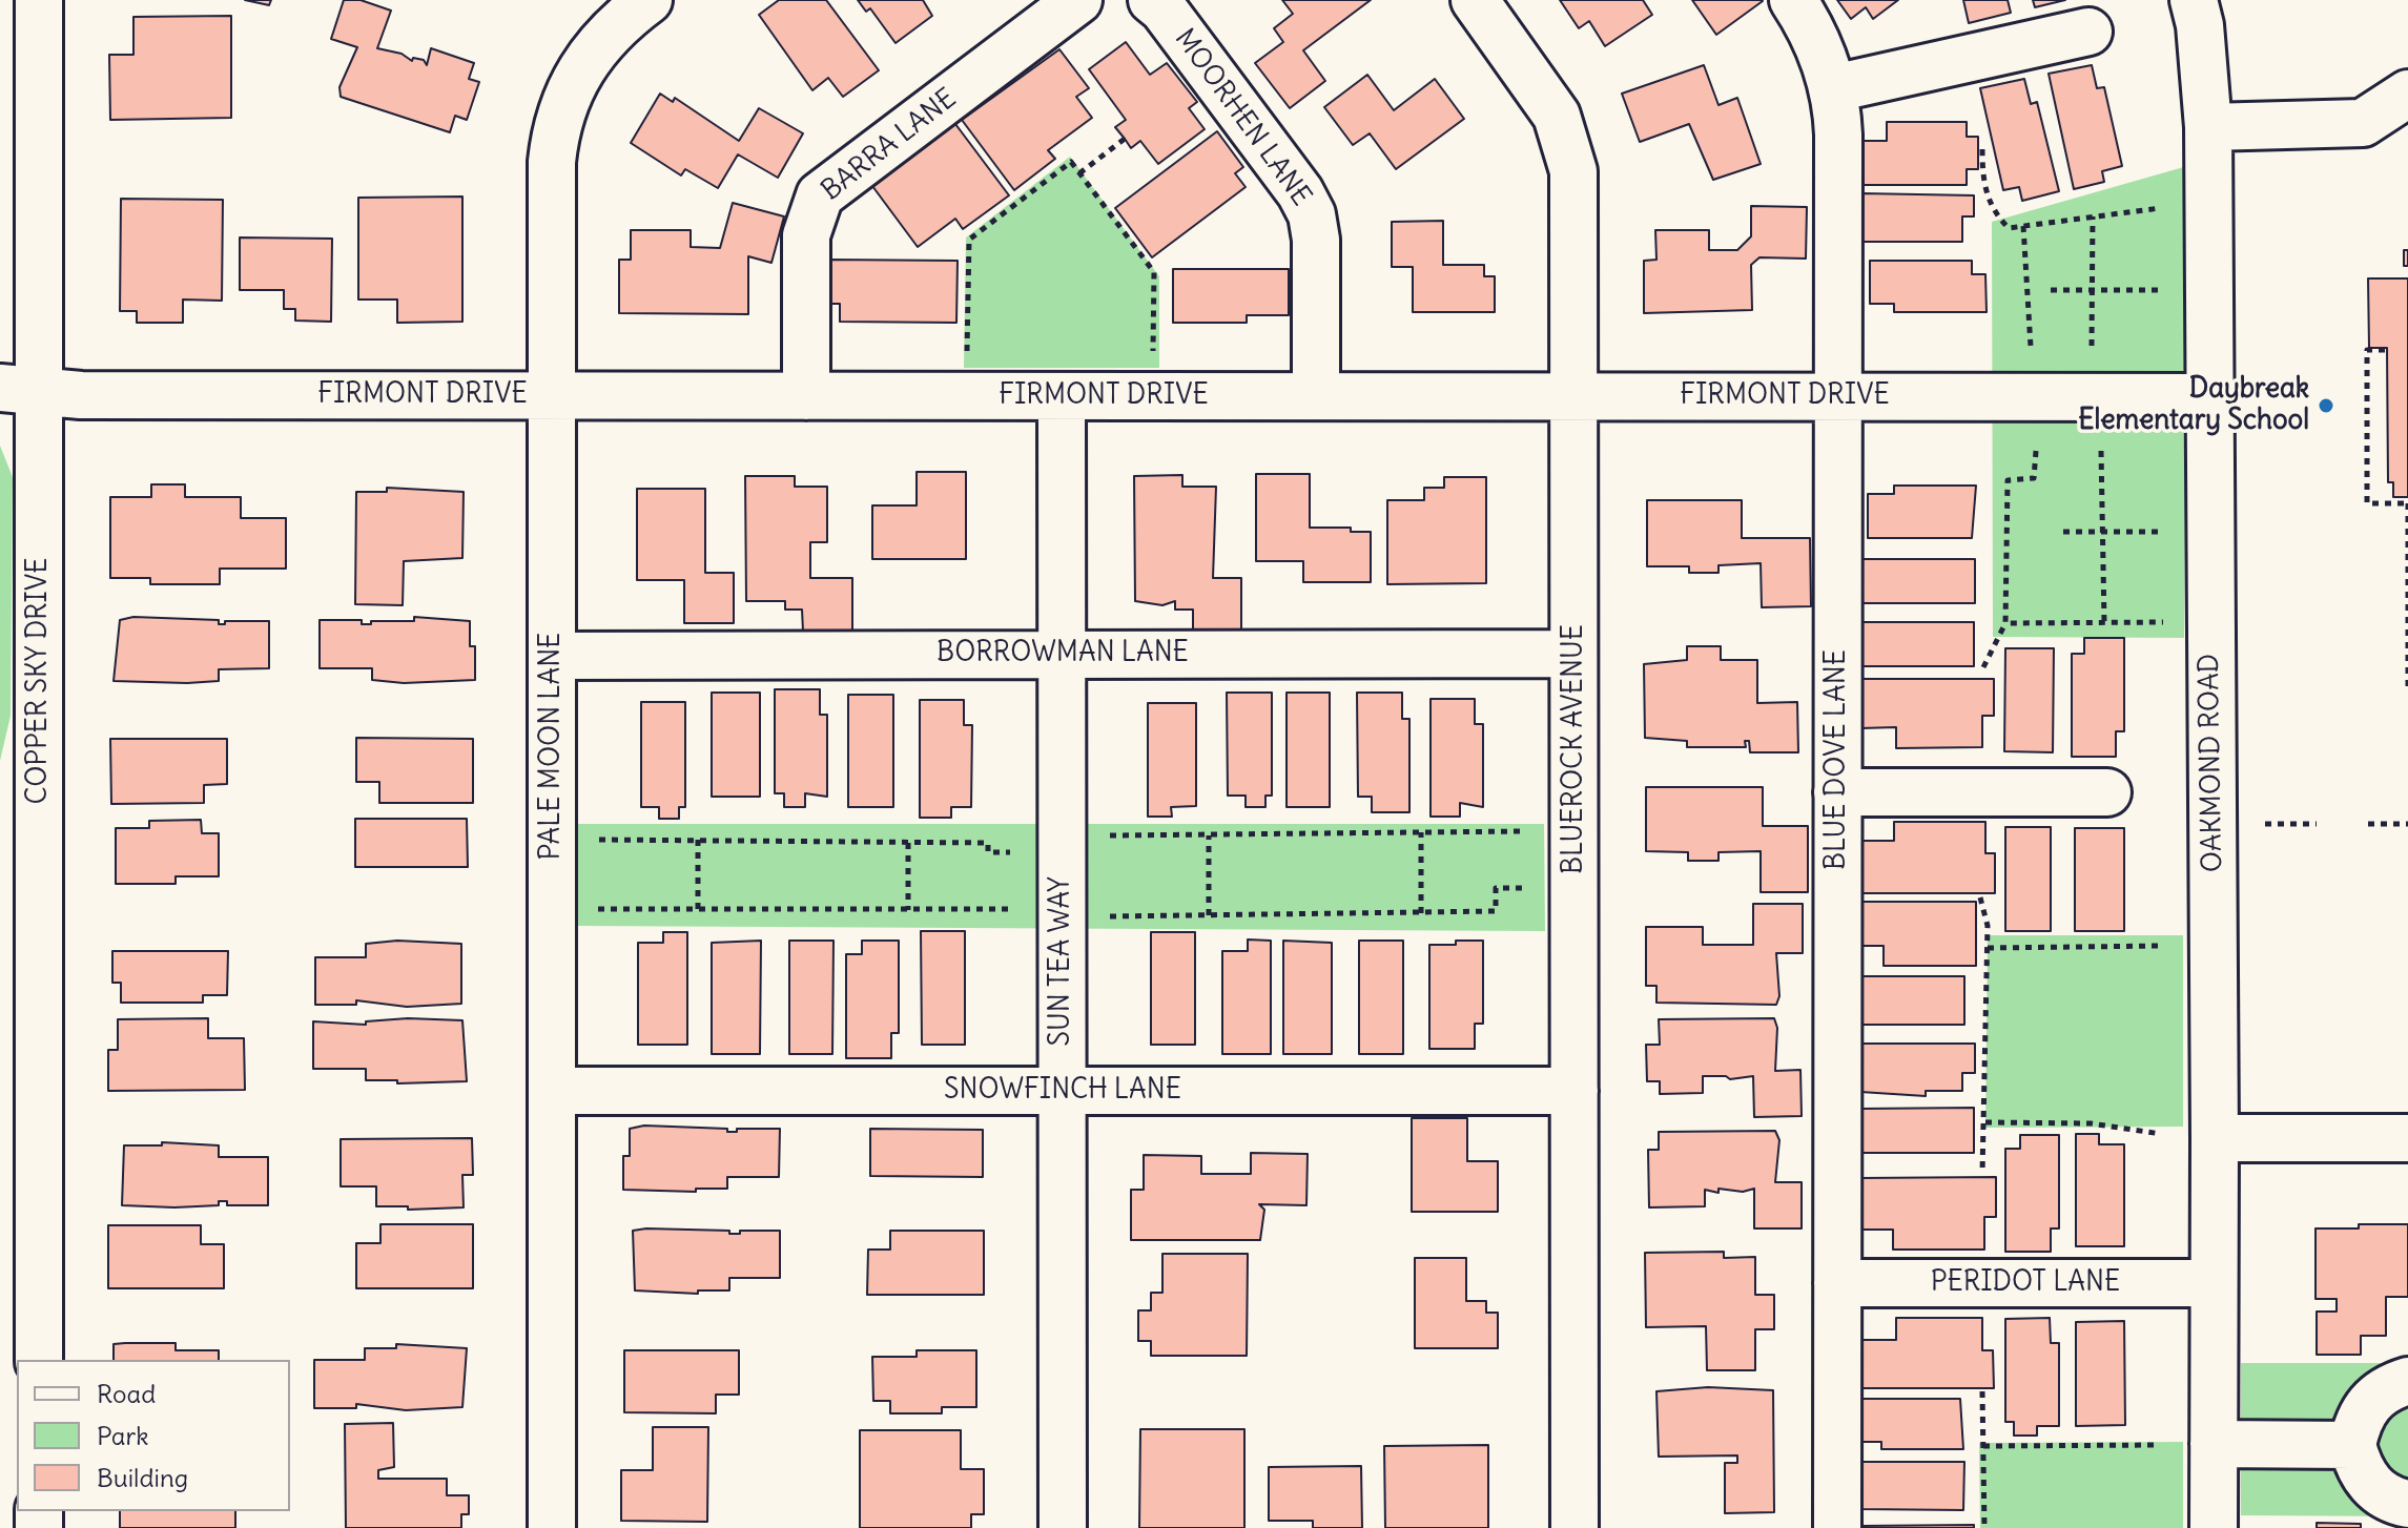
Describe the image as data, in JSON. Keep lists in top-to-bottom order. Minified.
{"streets":{"street":["MOORHEN LANE","BARRA LANE","FIRMONT DRIVE","BORROWMAN LANE","COPPER SKY DRIVE","PALE MOON LANE","BLUEROCK AVENUE","BLUE DOVE LANE","OAKMOND ROAD","SUN TEA WAY","SNOWFINCH LANE","PERIDOT LANE"]},"crossings":[["MOORHEN LANE","FIRMONT DRIVE"],["BARRA LANE","FIRMONT DRIVE"],["FIRMONT DRIVE","COPPER SKY DRIVE"],["FIRMONT DRIVE","PALE MOON LANE"],["FIRMONT DRIVE","BLUEROCK AVENUE"],["FIRMONT DRIVE","BLUE DOVE LANE"],["FIRMONT DRIVE","OAKMOND ROAD"],["FIRMONT DRIVE","SUN TEA WAY"],["BORROWMAN LANE","PALE MOON LANE"],["BORROWMAN LANE","BLUEROCK AVENUE"],["BORROWMAN LANE","SUN TEA WAY"],["PALE MOON LANE","SNOWFINCH LANE"],["BLUEROCK AVENUE","SNOWFINCH LANE"],["BLUE DOVE LANE","PERIDOT LANE"],["OAKMOND ROAD","PERIDOT LANE"],["SUN TEA WAY","SNOWFINCH LANE"]],"places":["Daybreak Elementary School"],"legend":["Road","Park","Building"]}
